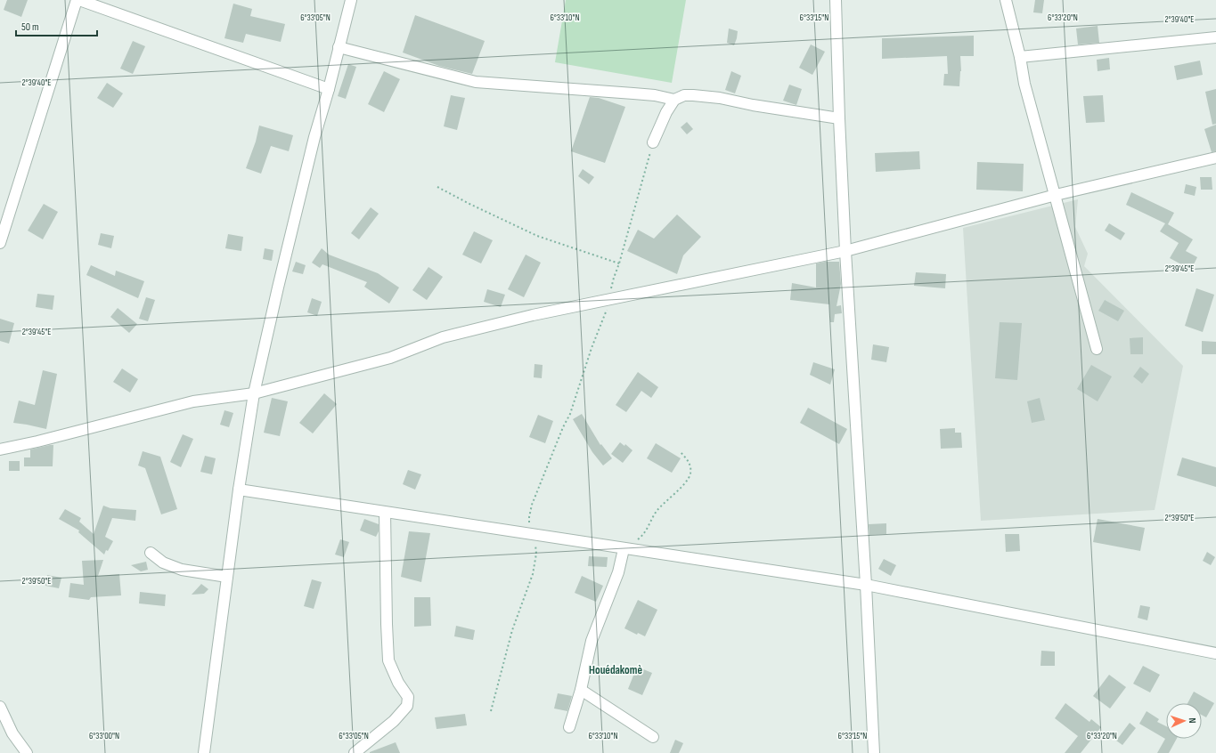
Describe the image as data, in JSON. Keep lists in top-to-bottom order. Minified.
{"districts":["Houédakomè"],"scale_bar":"50 m","north":"right","coordinates":["6°33'05\"N","6°33'10\"N","6°33'15\"N","6°33'20\"N","2°39'40\"E","2°39'45\"E","2°39'50\"E","6°33'00\"N"]}
